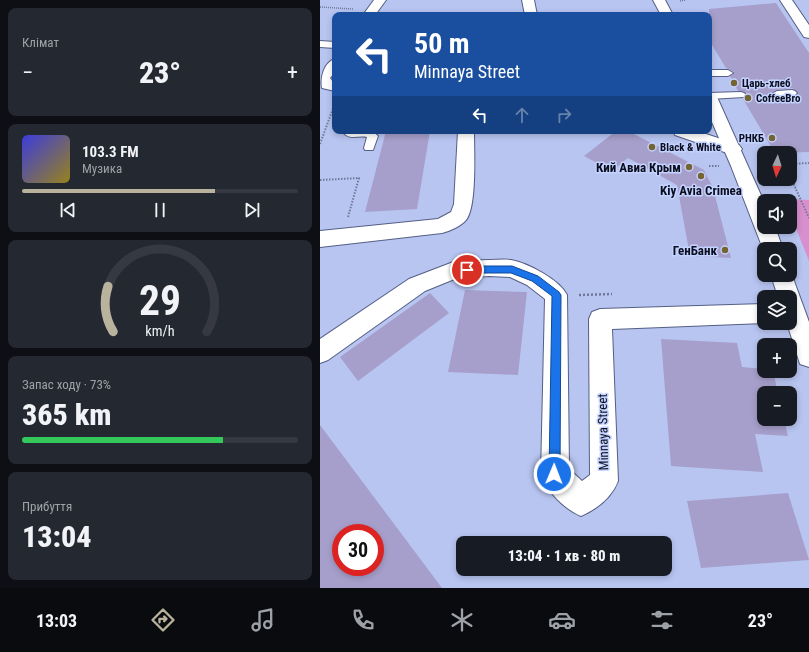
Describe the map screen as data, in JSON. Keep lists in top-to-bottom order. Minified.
{"streets":{"street":["Minnaya Street"]},"places":["Царь-хлеб","CoffeeBro","РНКБ","Black & White","Кий Авиа Крым","Kiy Avia Crimea","ГенБанк"],"north":"bottom","page":{"tile":["Клімат",["Запас ходу · 73%","365 km"],["Прибуття","13:04"]],"turn":["50 m","Minnaya Street"],"heat":["−","23°","+"],"song":["103.3 FM","Музика"],"map_buttons":["+","−"],"limit":"30","trip":"13:04 · 1 хв · 80 m","tabs":["13:03","23°"],"gauge":["29","km/h"]}}
